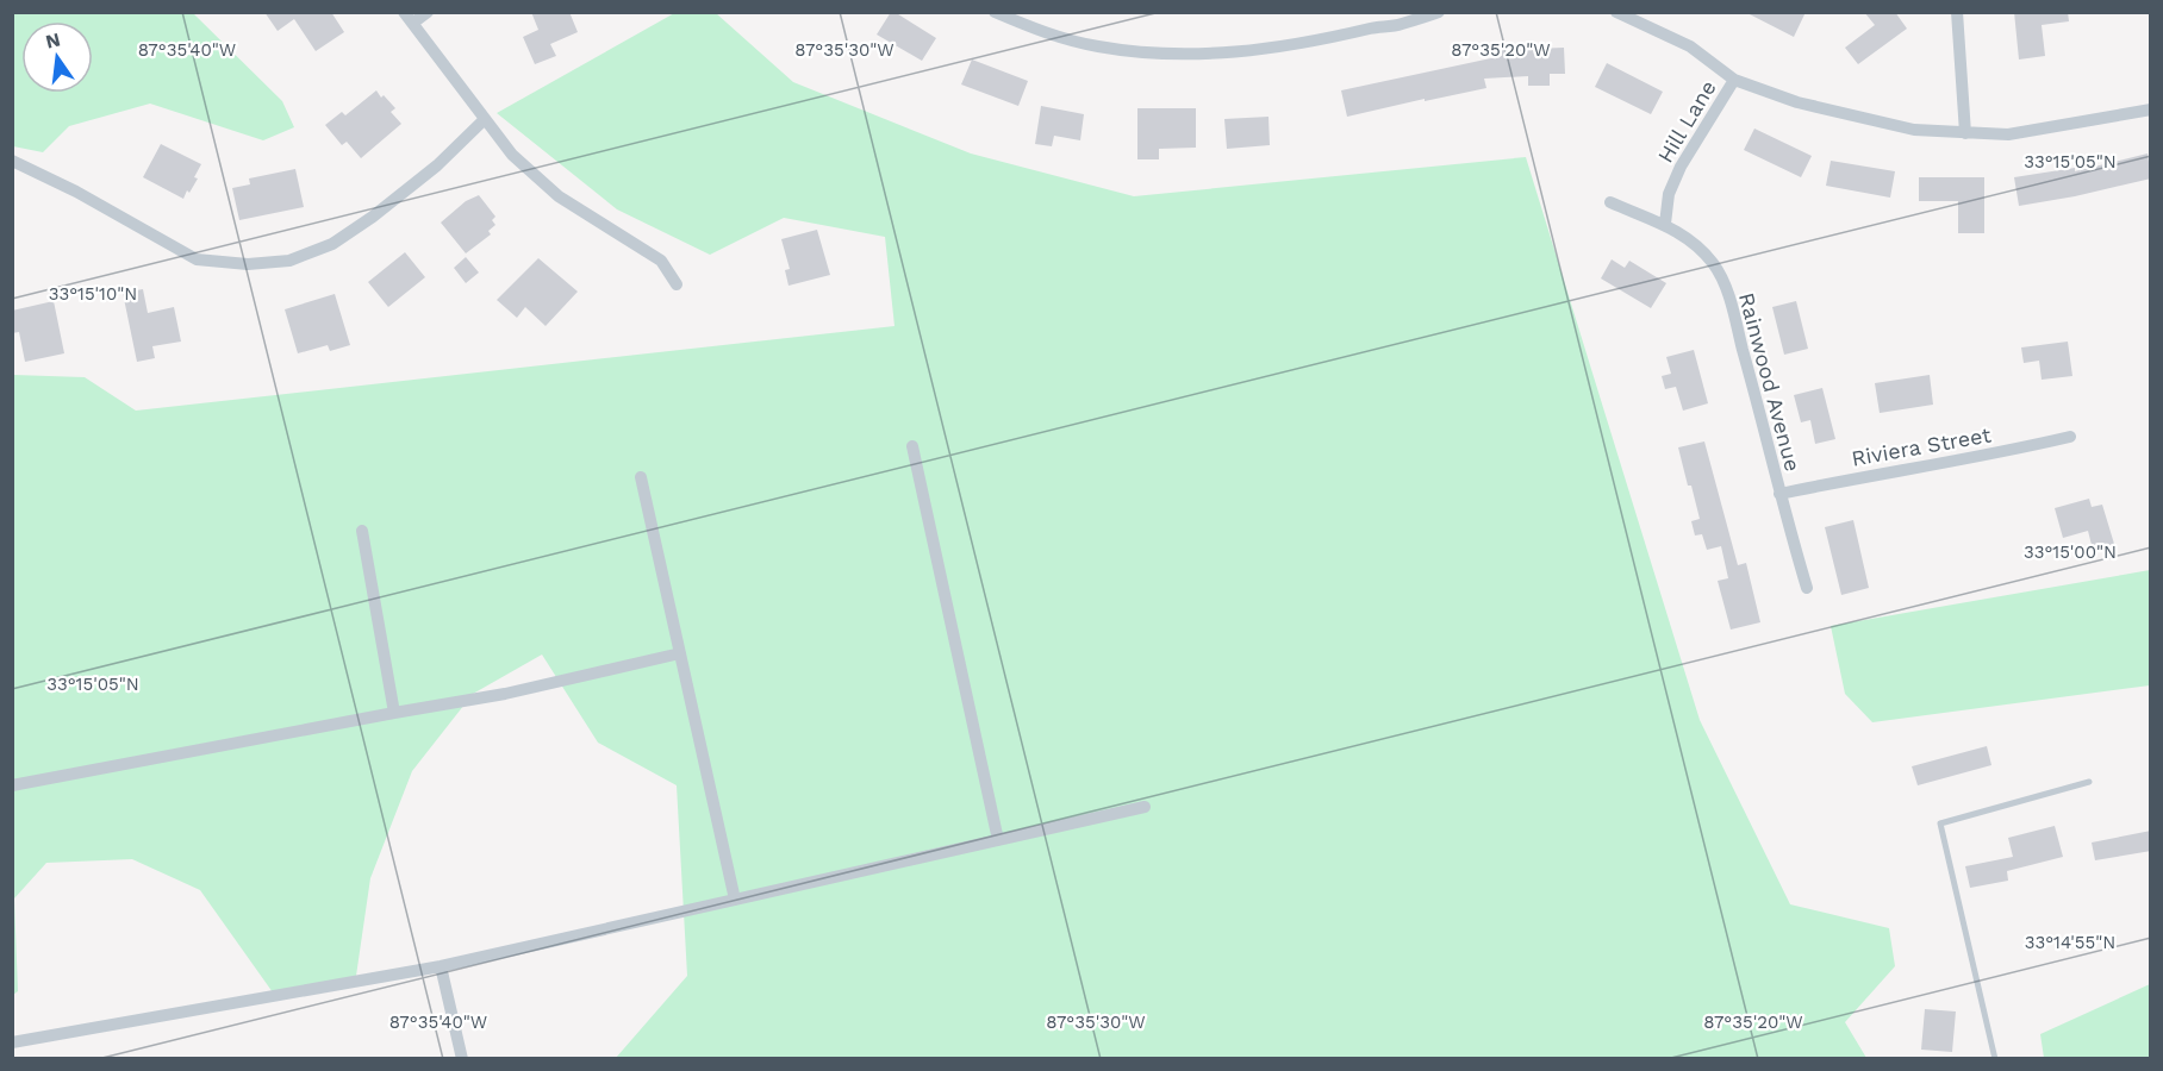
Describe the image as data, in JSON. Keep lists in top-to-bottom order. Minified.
{"streets":{"street":["Hill Lane","Rainwood Avenue","Riviera Street"]},"crossings":[["Hill Lane","Rainwood Avenue"],["Rainwood Avenue","Riviera Street"]],"north":"top","coordinates":["87°35'40\"W","87°35'30\"W","87°35'20\"W","33°15'05\"N","33°15'10\"N","33°15'00\"N","33°14'55\"N"]}
